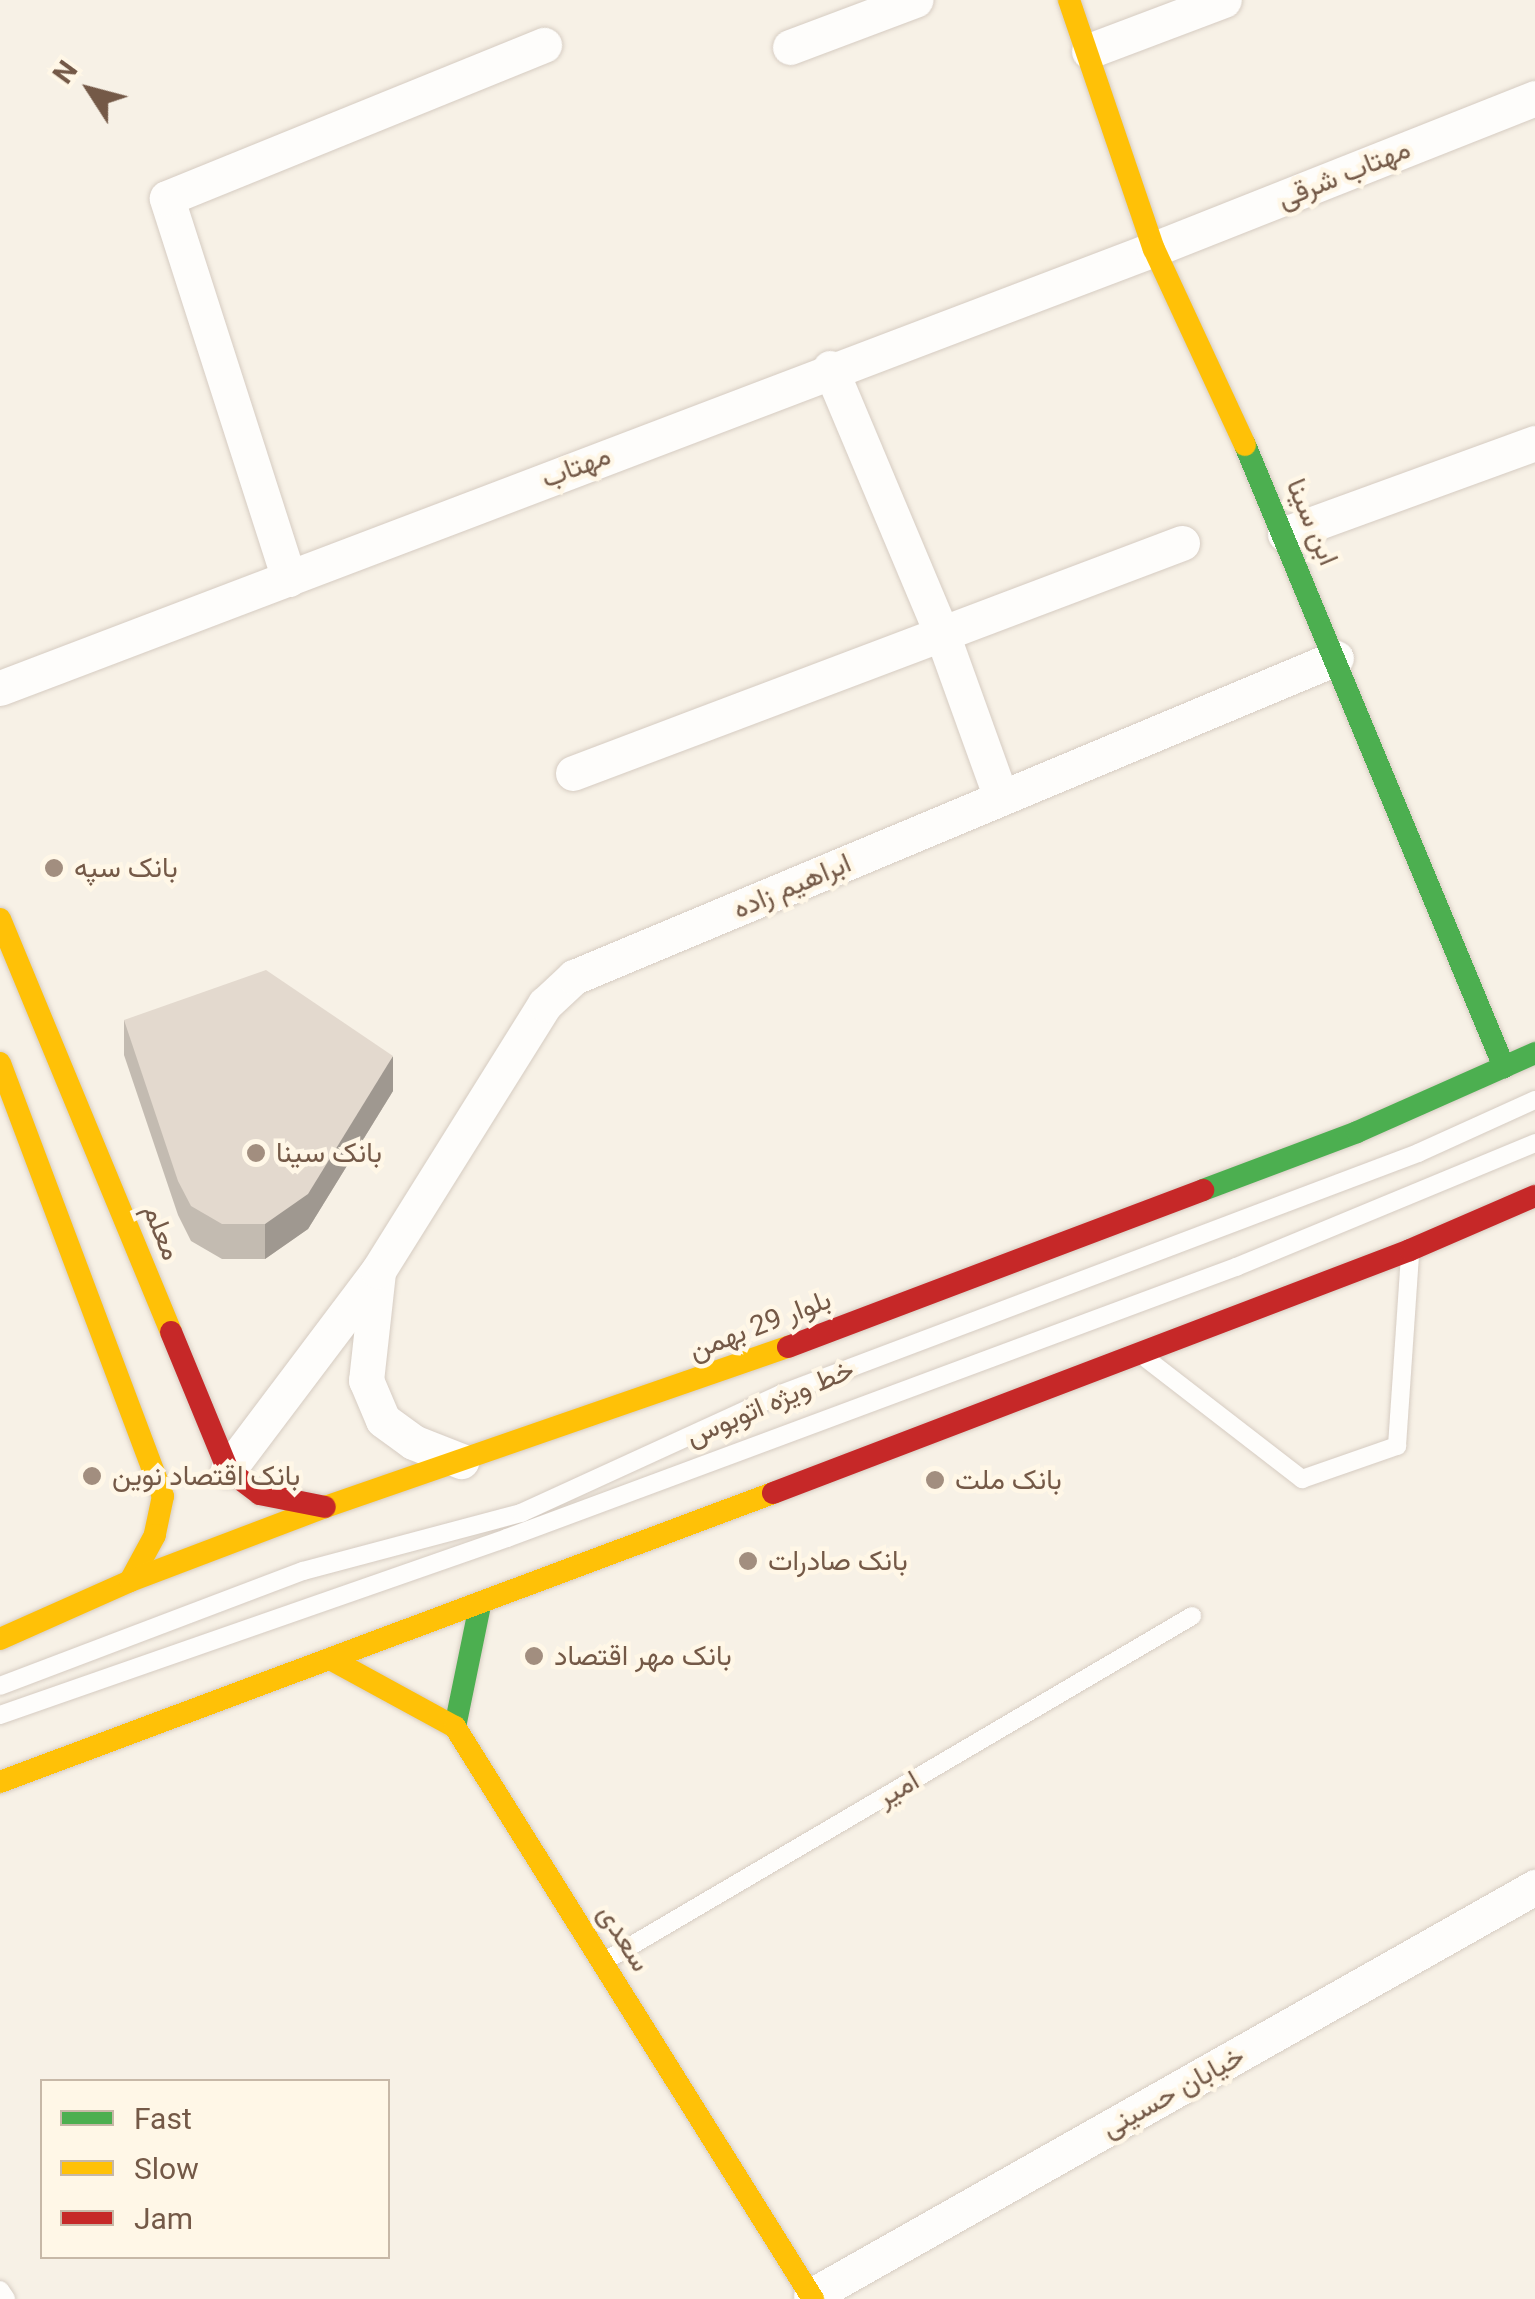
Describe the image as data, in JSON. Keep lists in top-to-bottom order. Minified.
{"streets":{"main road":["ابن سینا","معلم","بلوار 29 بهمن","سعدی"],"street":["مهتاب شرقی","مهتاب","ابراهیم زاده","خیابان حسینی"],"lane":["خط ویژه اتوبوس","امیر"]},"crossings":[["مهتاب شرقی","مهتاب"],["مهتاب شرقی","ابن سینا"],["مهتاب","ابن سینا"],["ابن سینا","ابراهیم زاده"],["ابن سینا","بلوار 29 بهمن"],["ابراهیم زاده","معلم"],["ابراهیم زاده","بلوار 29 بهمن"],["امیر","سعدی"],["سعدی","خیابان حسینی"]],"places":["بانک سپه","بانک سینا","بانک اقتصاد نوین","بانک ملت","بانک صادرات","بانک مهر اقتصاد"],"legend":["Fast","Slow","Jam"],"north":"top left"}
